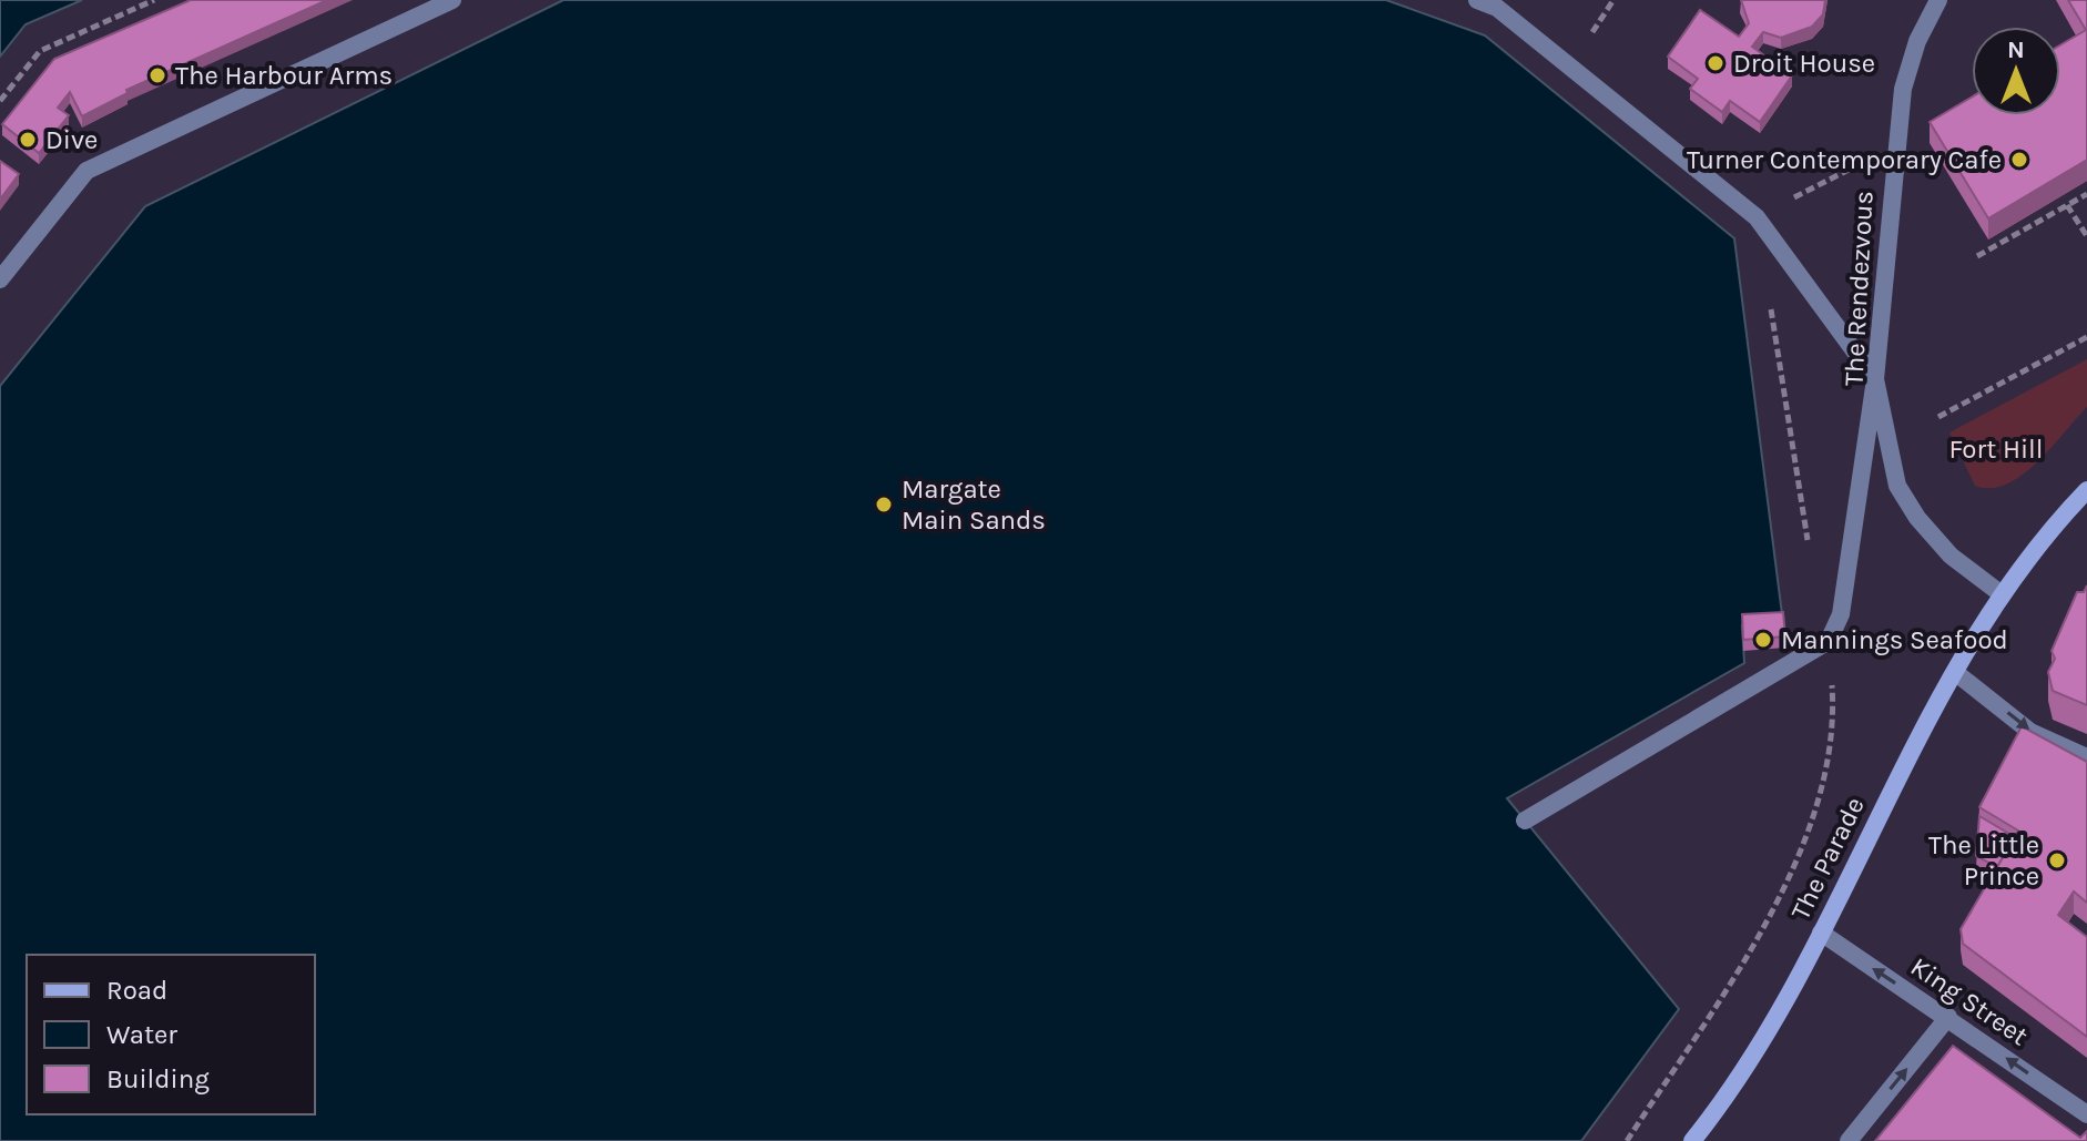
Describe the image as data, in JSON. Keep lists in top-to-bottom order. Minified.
{"streets":{"main road":["The Parade"],"street":["The Rendezvous","King Street"]},"crossings":[["The Rendezvous","The Parade"],["The Parade","King Street"]],"one_way":["King Street"],"parks":["Fort Hill"],"places":["Droit House","The Harbour Arms","Dive","Turner Contemporary Cafe","Margate Main Sands","Mannings Seafood","The Little Prince"],"legend":["Road","Water","Building"],"north":"top"}
